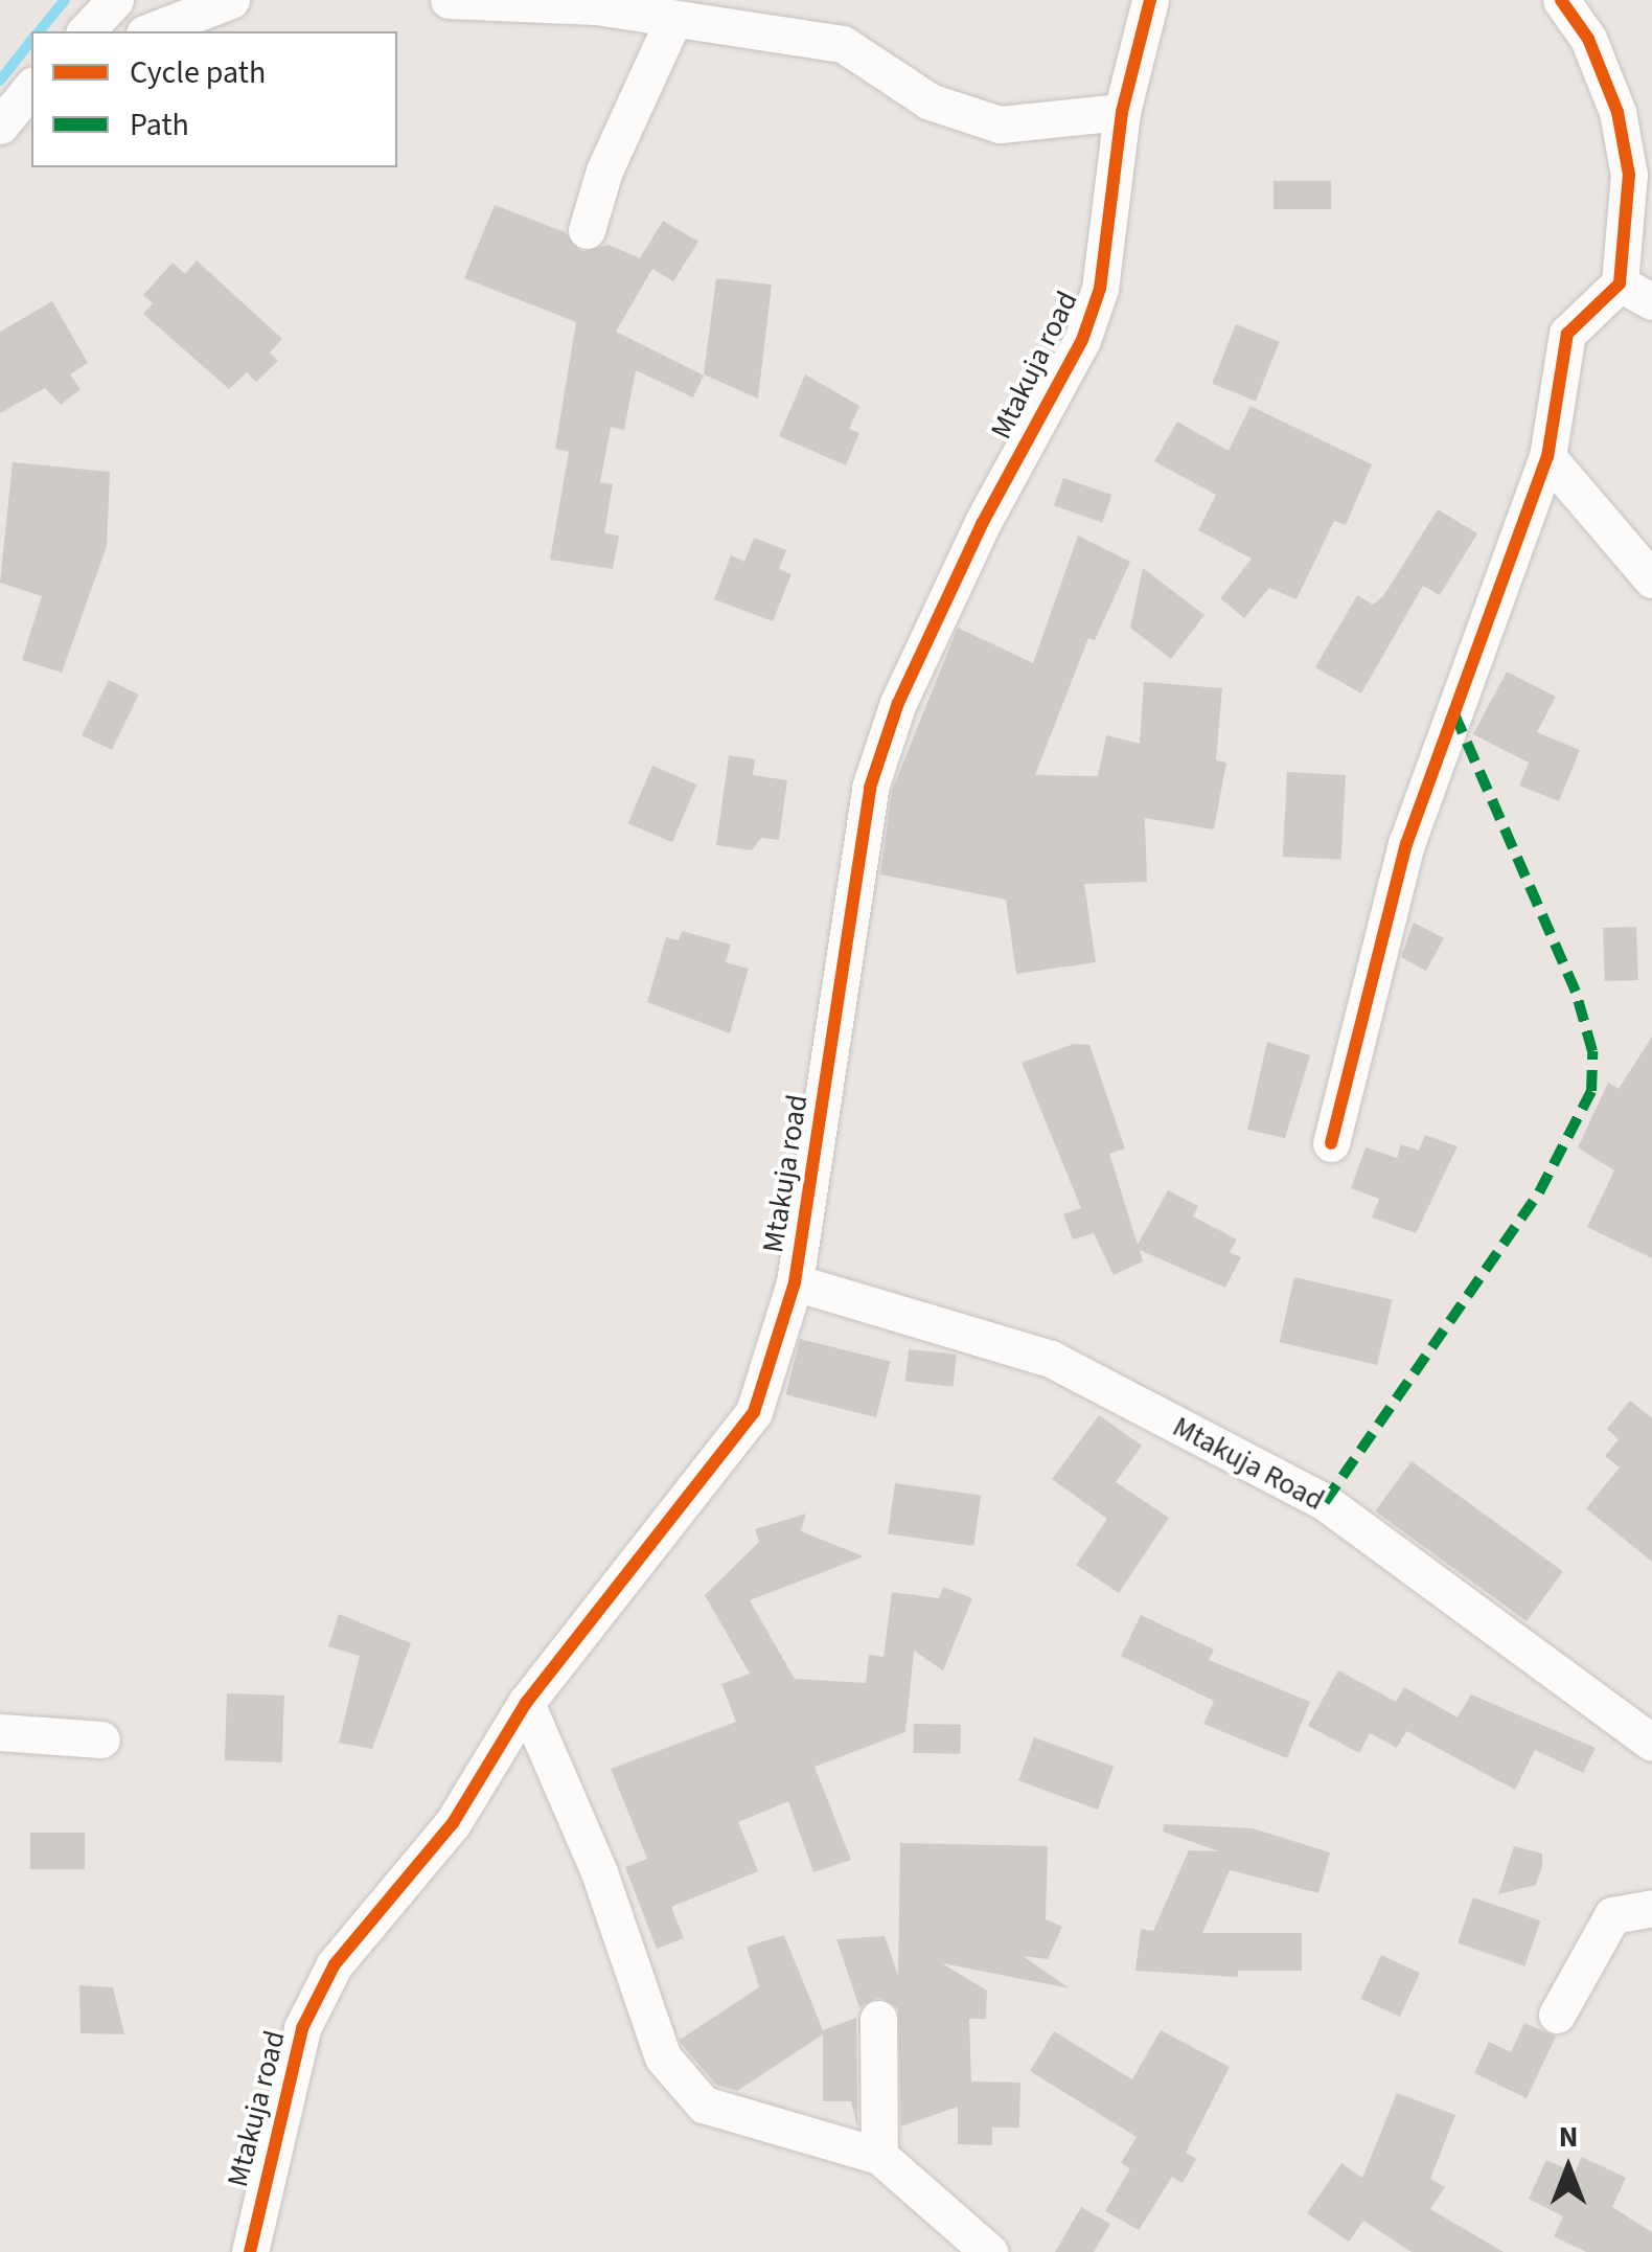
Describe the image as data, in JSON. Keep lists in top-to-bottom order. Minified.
{"streets":{"street":["Mtakuja road","Mtakuja Road"]},"crossings":[["Mtakuja road","Mtakuja Road"]],"legend":["Cycle path","Path"],"north":"top"}
